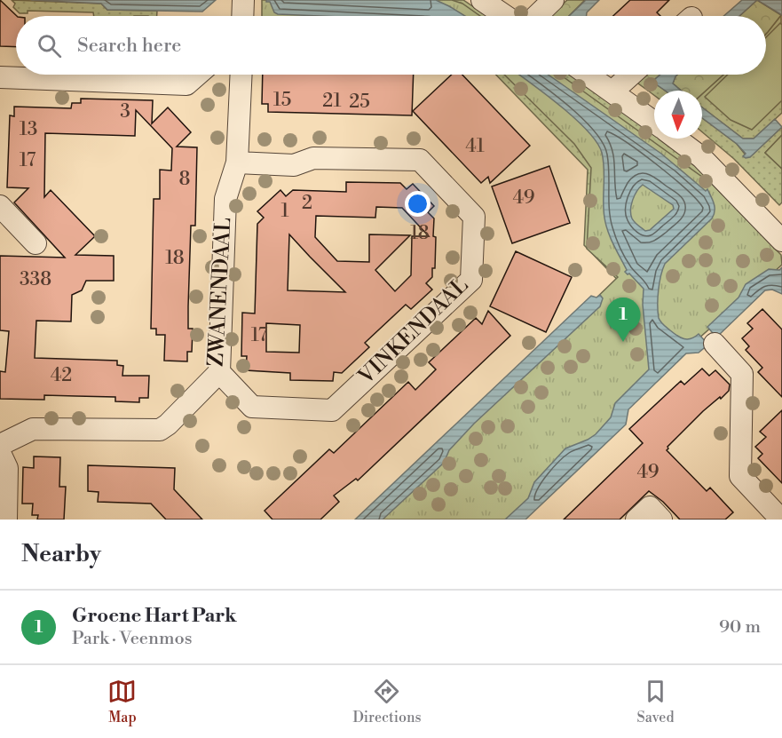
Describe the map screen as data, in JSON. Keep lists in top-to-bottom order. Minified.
{"streets":{"street":["ZWANENDAAL","VINKENDAAL"]},"crossings":[["ZWANENDAAL","VINKENDAAL"]],"house_numbers":["15","21","25","3","13","41","17","8","49","2","1","18","18","338","17","42","49"],"north":"bottom","page":{"search":"Search here","pins":"1","heading":"Nearby","list":[{"mark":"1","name":"Groene Hart Park","note":"Park · Veenmos","value":"90 m"}],"nav":["Map","Directions","Saved"]}}
